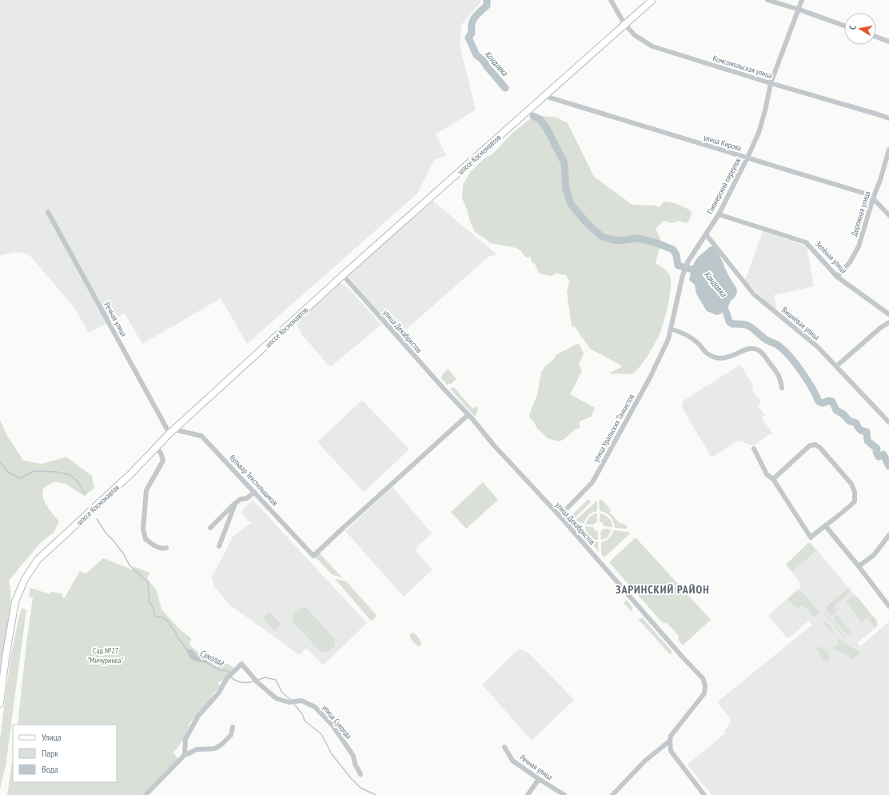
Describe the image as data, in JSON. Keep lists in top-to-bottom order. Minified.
{"streets":{"main road":["шоссе Космонавтов"],"street":["Комсомольская улица","улица Кирова","Пионерский переулок","Дорожная улица","Зелёная улица","Речная улица","Вишнёвая улица","улица Декабристов","улица Уральских Танкистов","бульвар Текстильщиков","улица Суколда"]},"crossings":[["Комсомольская улица","шоссе Космонавтов"],["Комсомольская улица","Пионерский переулок"],["улица Кирова","шоссе Космонавтов"],["улица Кирова","Пионерский переулок"],["улица Кирова","Дорожная улица"],["шоссе Космонавтов","Речная улица"],["шоссе Космонавтов","улица Декабристов"],["шоссе Космонавтов","бульвар Текстильщиков"],["Пионерский переулок","Зелёная улица"],["Пионерский переулок","Вишнёвая улица"],["Пионерский переулок","улица Уральских Танкистов"],["Дорожная улица","Зелёная улица"],["Речная улица","бульвар Текстильщиков"],["улица Декабристов","улица Уральских Танкистов"],["улица Декабристов","бульвар Текстильщиков"]],"districts":["ЗАРИНСКИЙ РАЙОН"],"water":["Кондовка","Суколда"],"parks":["Сад №27 \"Мичуринка\""],"legend":["Улица","Парк","Вода"],"north":"left"}
